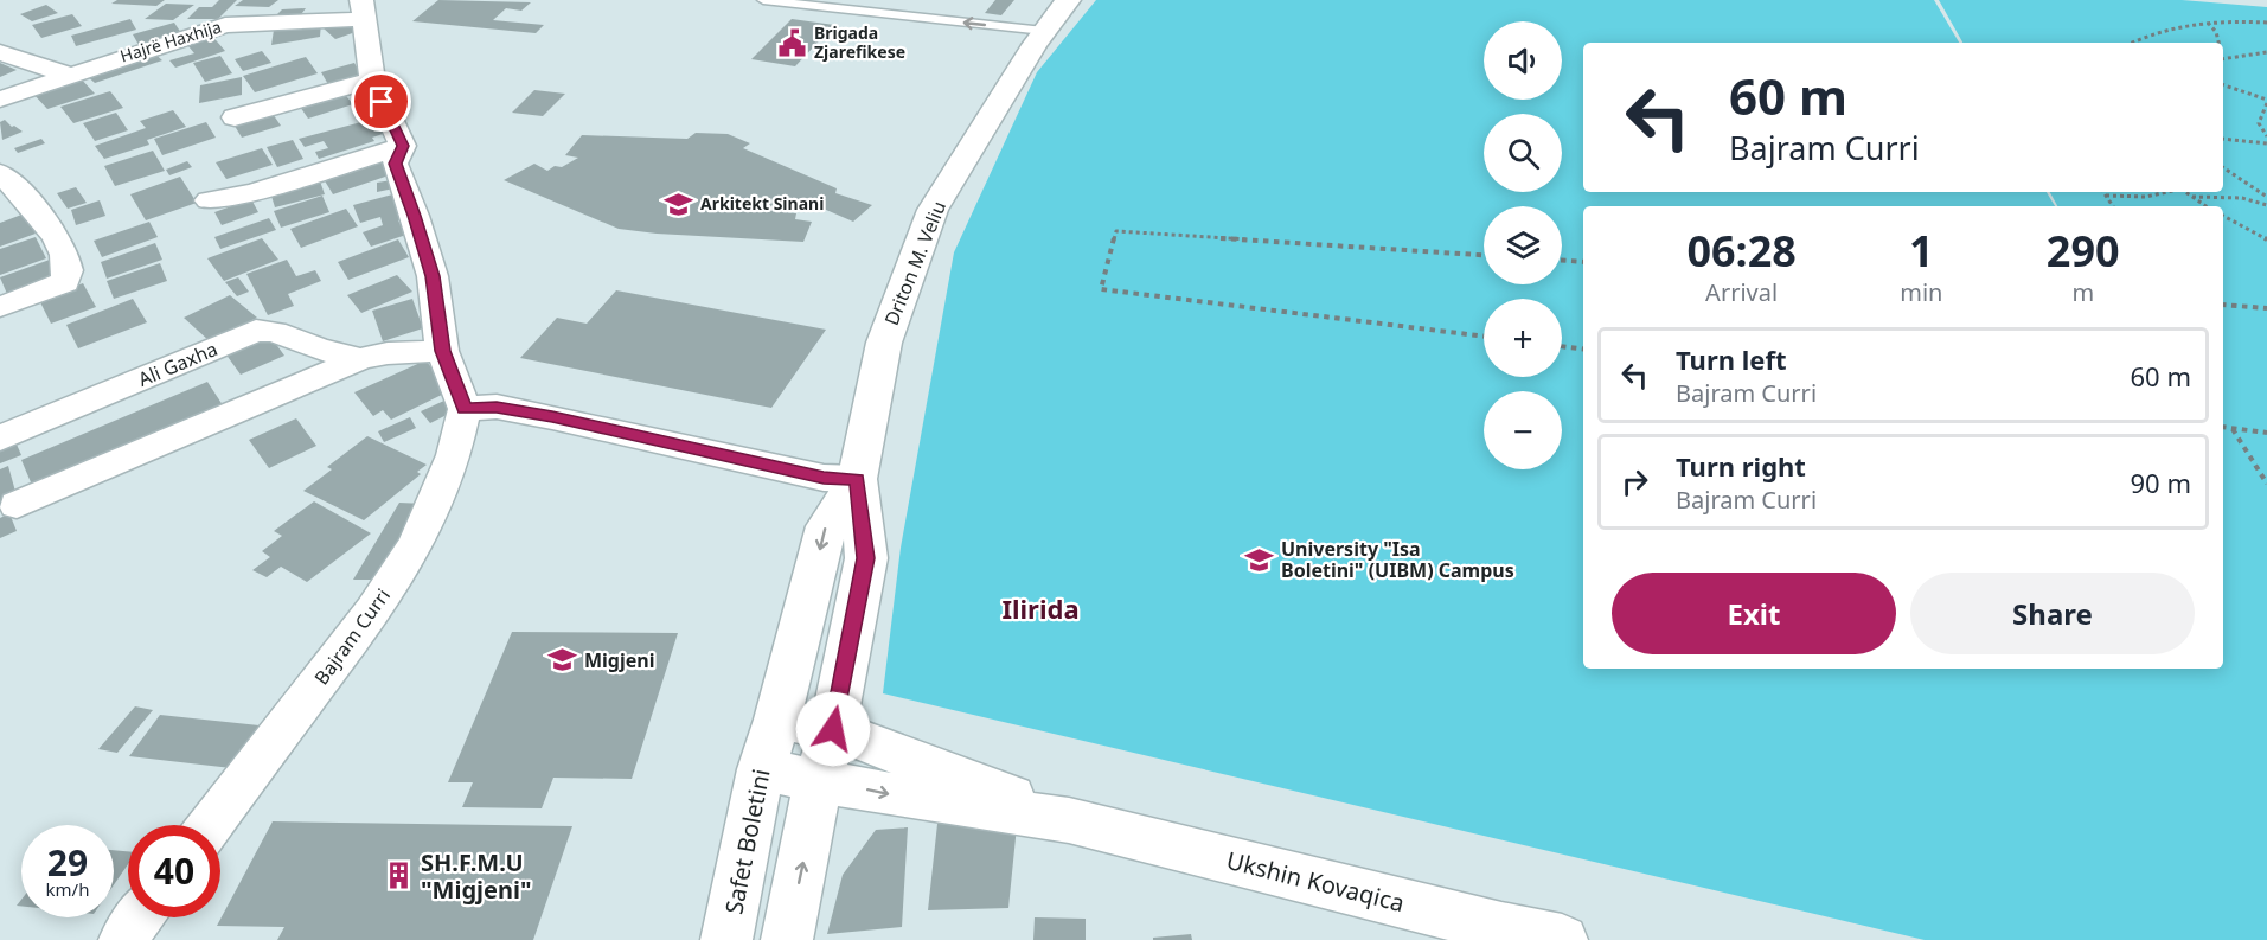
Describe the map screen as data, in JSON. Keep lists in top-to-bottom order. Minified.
{"streets":{"street":["Hajrë Haxhija","Driton M. Veliu","Ali Gaxha","Bajram Curri","Safet Boletini","Ukshin Kovaqica"]},"crossings":[["Driton M. Veliu","Safet Boletini"],["Driton M. Veliu","Ukshin Kovaqica"],["Safet Boletini","Ukshin Kovaqica"]],"districts":["Ilirida"],"places":{"public building":["Brigada Zjarefikese"],"school or university":["Arkitekt Sinani","University \"Isa Boletini\" (UIBM) Campus","Migjeni"],"building":["SH.F.M.U \"Migjeni\""]},"page":{"map_buttons":["+","−"],"turn":["60 m","Bajram Curri"],"eta":["06:28","Arrival","1","min","290","m"],"list":[{"name":"Turn left","note":"Bajram Curri","value":"60 m"},{"name":"Turn right","note":"Bajram Curri","value":"90 m"}],"buttons":["Exit","Share"],"speed":"29 km/h","limit":"40"}}
